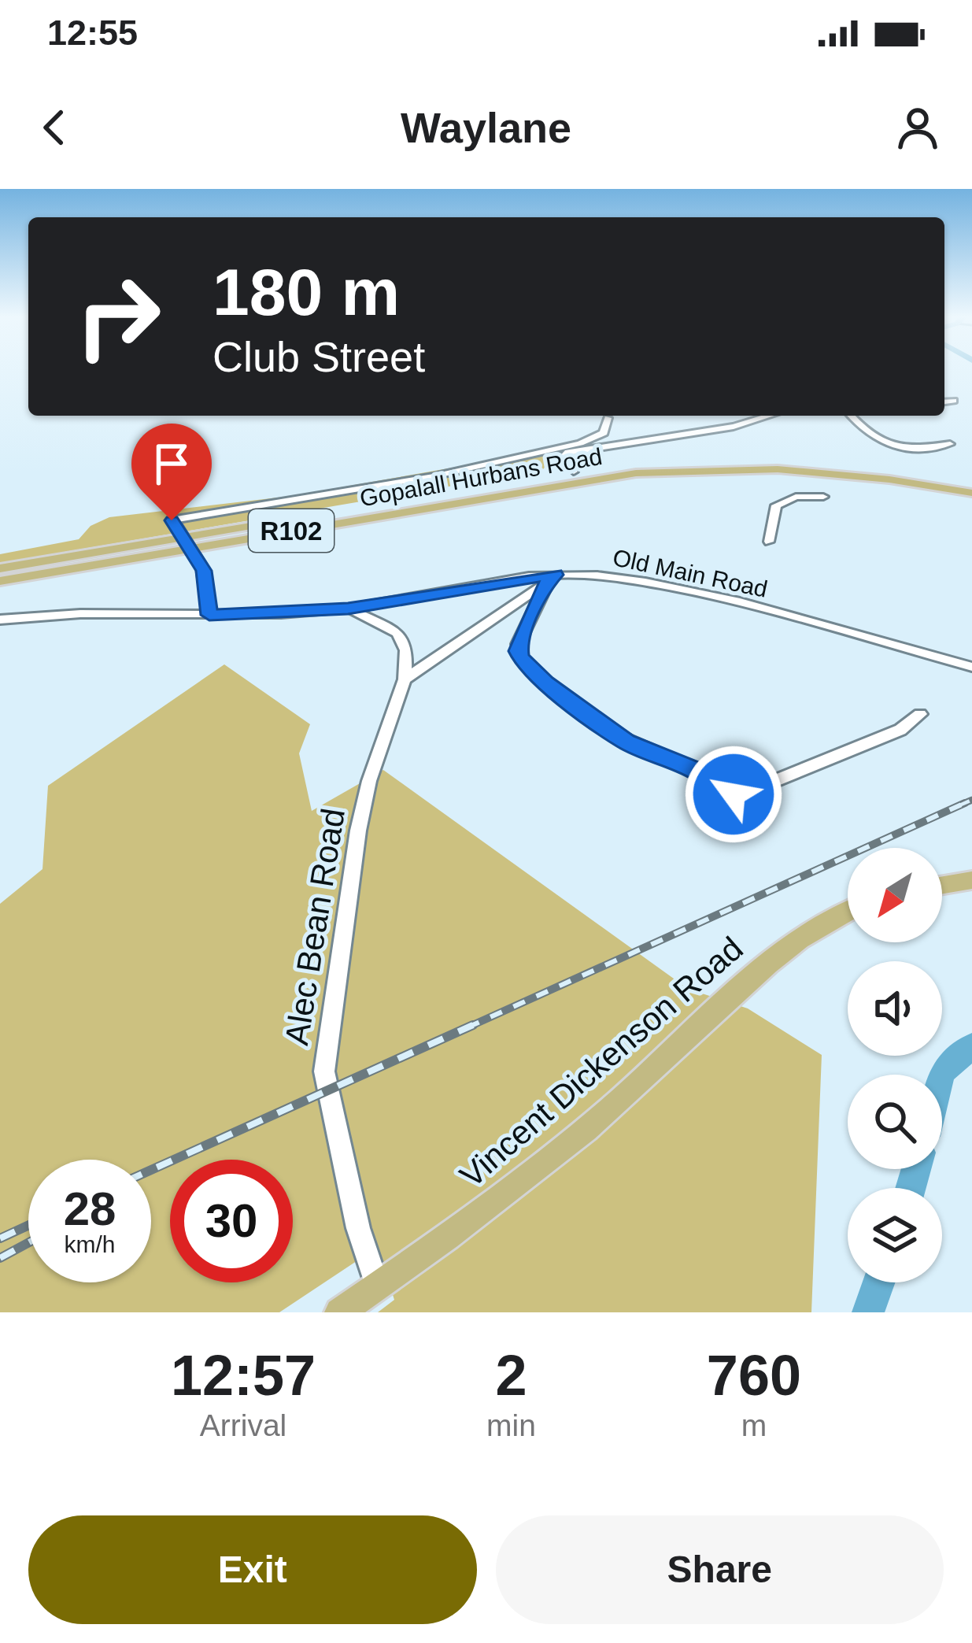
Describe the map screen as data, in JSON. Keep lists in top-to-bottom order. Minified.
{"streets":{"main road":["Gopalall Hurbans Road","R102","Vincent Dickenson Road"],"street":["Old Main Road","Alec Bean Road"]},"crossings":[["Old Main Road","Alec Bean Road"],["Alec Bean Road","Vincent Dickenson Road"]],"north":"bottom left","page":{"status":"12:55","header":"Waylane","turn":["180 m","Club Street"],"speed":"28 km/h","limit":"30","eta":["12:57","Arrival","2","min","760","m"],"buttons":["Exit","Share"]}}
